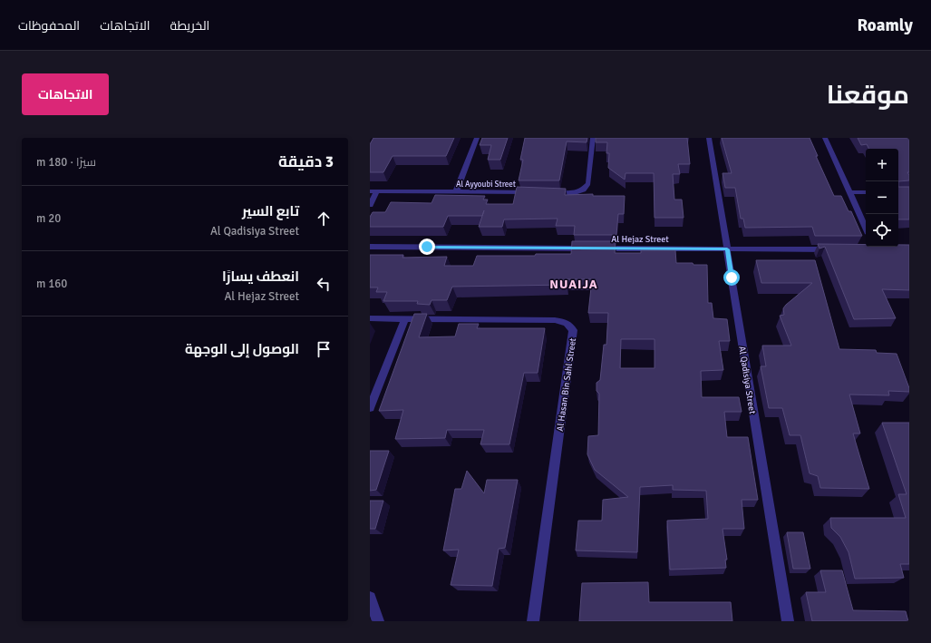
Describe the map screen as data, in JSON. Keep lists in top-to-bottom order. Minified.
{"streets":{"street":["Al Ayyoubi Street","Al Hejaz Street","Al Qadisiya Street","Al Hasan Bin Sahl Street"]},"crossings":[["Al Hejaz Street","Al Qadisiya Street"]],"districts":["NUAIJA"],"page":{"header":"Roamly","nav":["الخريطة","الاتجاهات","المحفوظات"],"title":"موقعنا","buttons":"الاتجاهات","heading":["3 دقيقة","سيرًا · 180 m"],"map_buttons":["+","−"],"list":[["تابع السير","Al Qadisiya Street","20 m"],["انعطف يسارًا","Al Hejaz Street","160 m"],"الوصول إلى الوجهة"]}}
